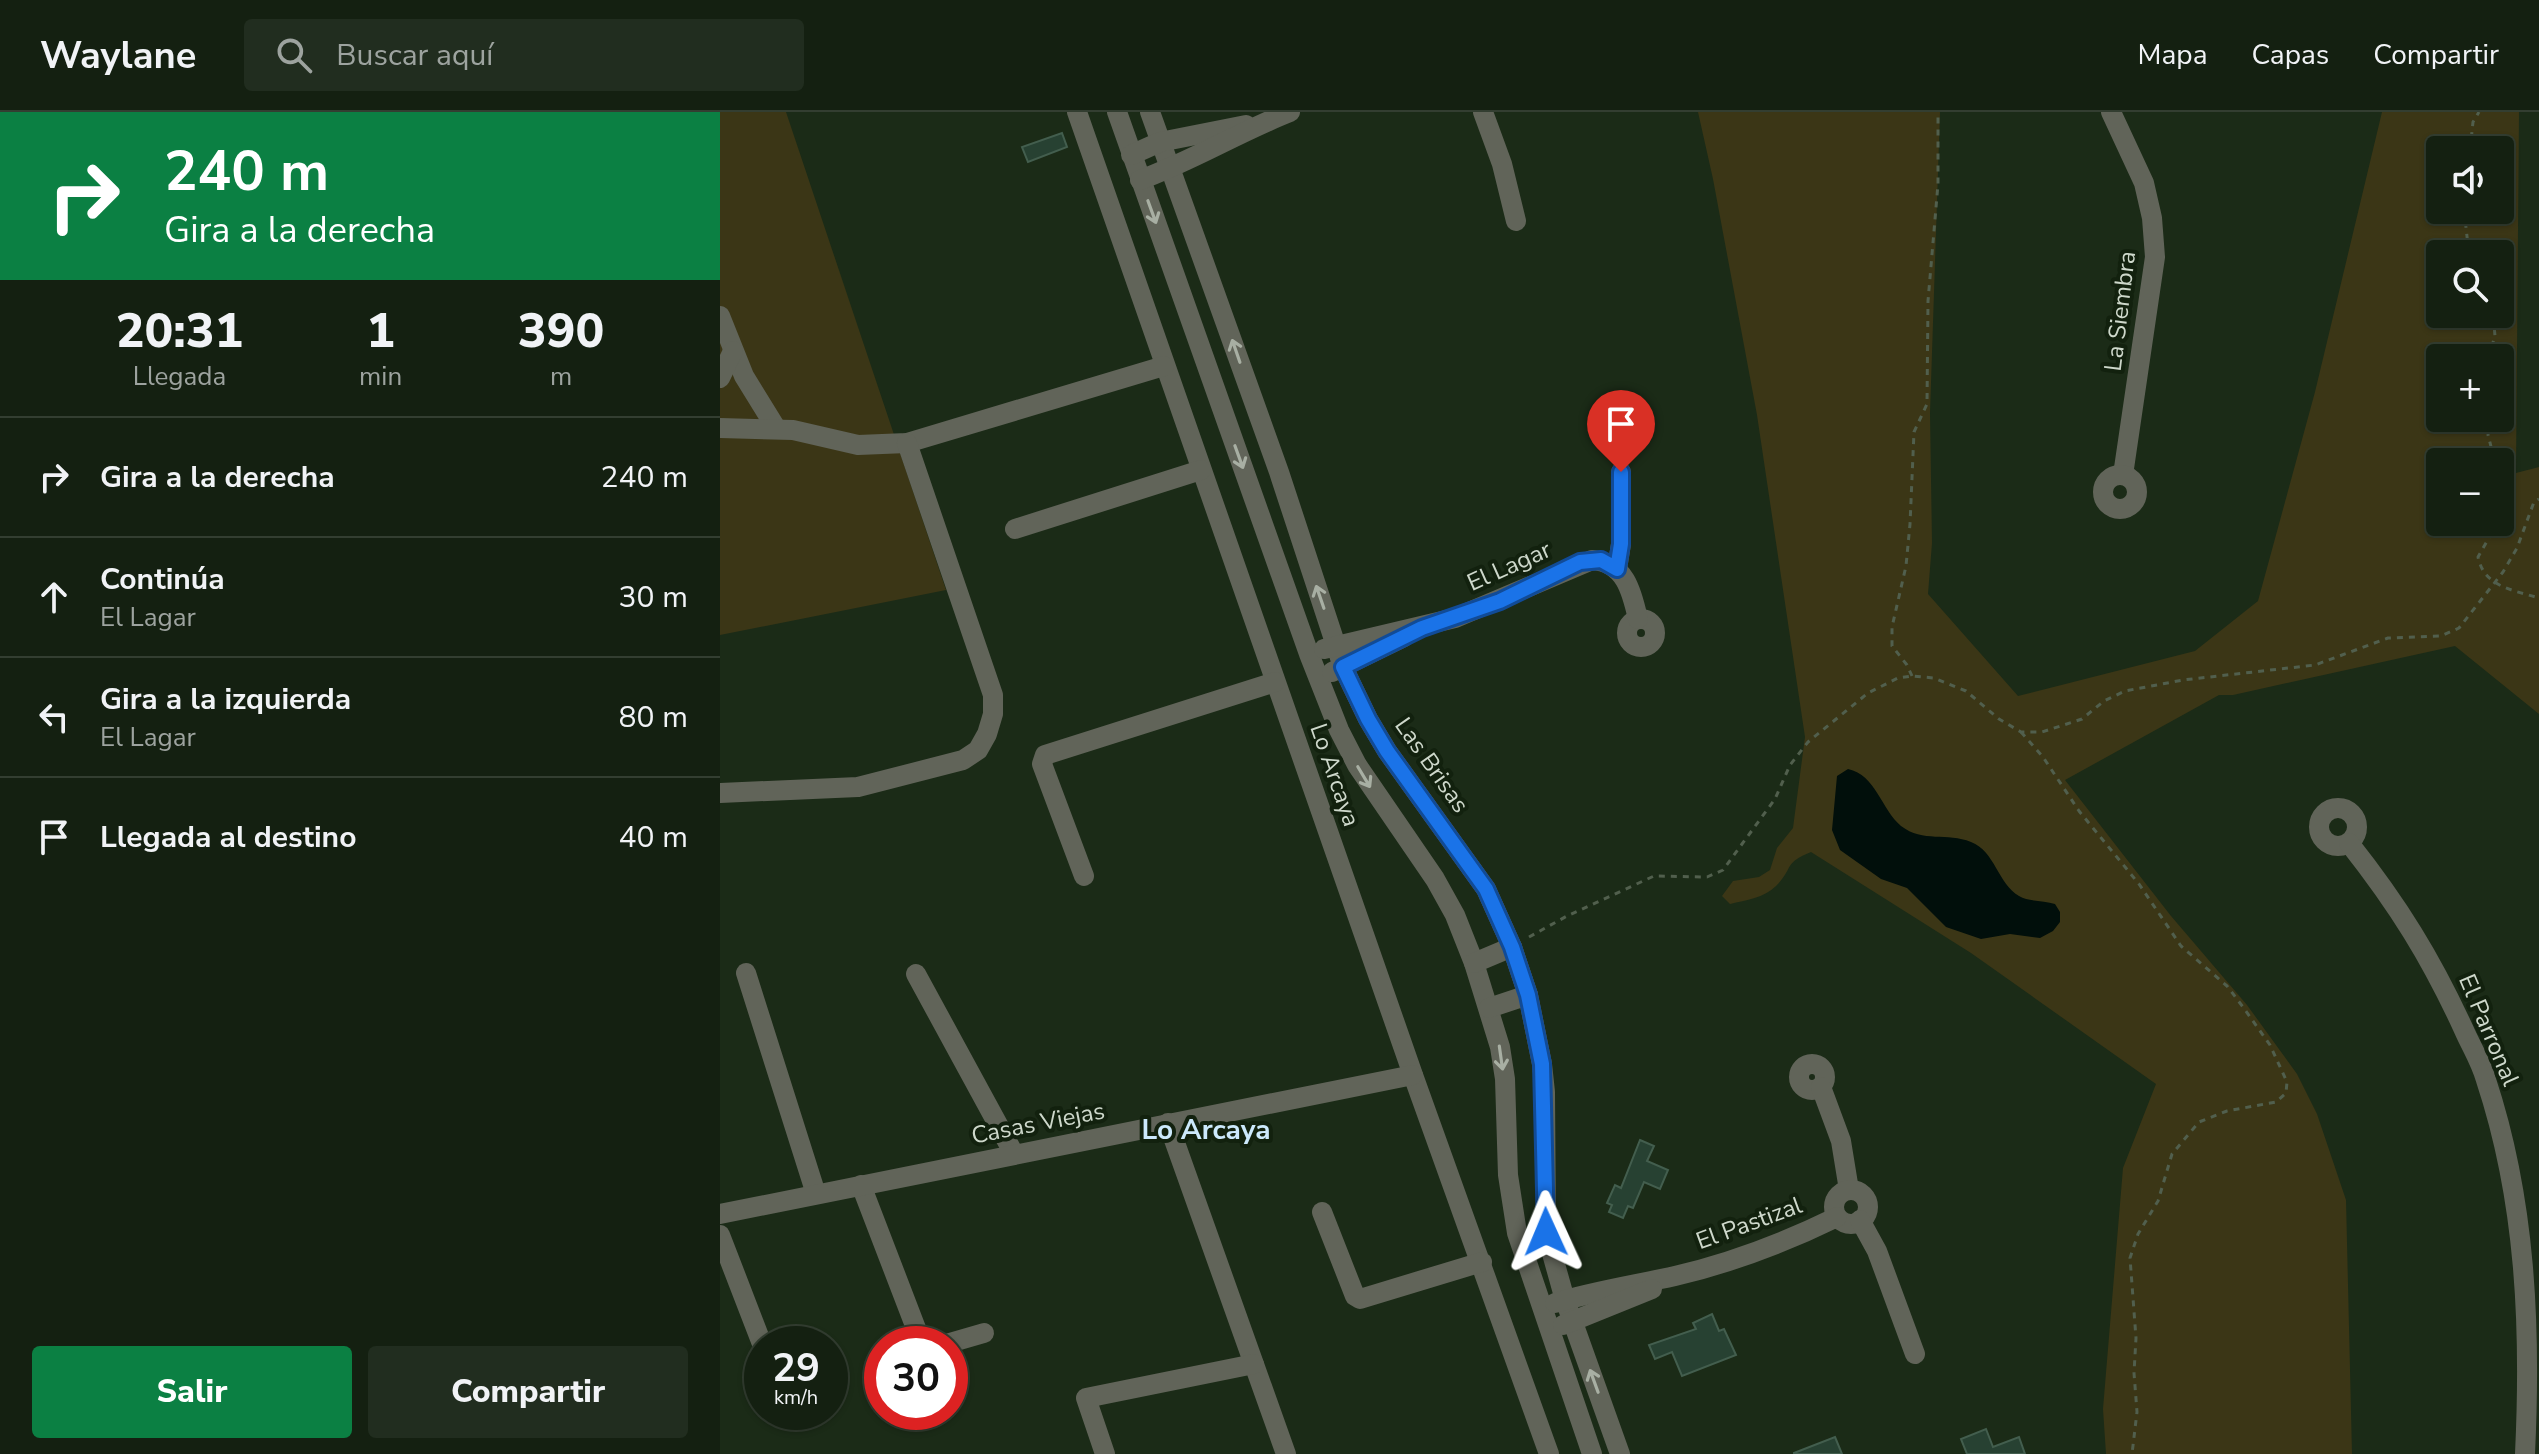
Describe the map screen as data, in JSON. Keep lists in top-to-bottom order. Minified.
{"streets":{"street":["La Siembra","El Lagar","Las Brisas","Lo Arcaya","El Parronal","Casas Viejas","El Pastizal"]},"crossings":[["Lo Arcaya","Casas Viejas"]],"districts":["Lo Arcaya"],"page":{"header":"Waylane","search":"Buscar aquí","nav":["Mapa","Capas","Compartir"],"turn":["240 m","Gira a la derecha"],"map_buttons":["+","−"],"eta":["20:31","Llegada","1","min","390","m"],"list":[{"name":"Gira a la derecha","value":"240 m"},{"name":"Continúa","note":"El Lagar","value":"30 m"},{"name":"Gira a la izquierda","note":"El Lagar","value":"80 m"},{"name":"Llegada al destino","value":"40 m"}],"speed":"29 km/h","limit":"30","buttons":["Salir","Compartir"]}}
